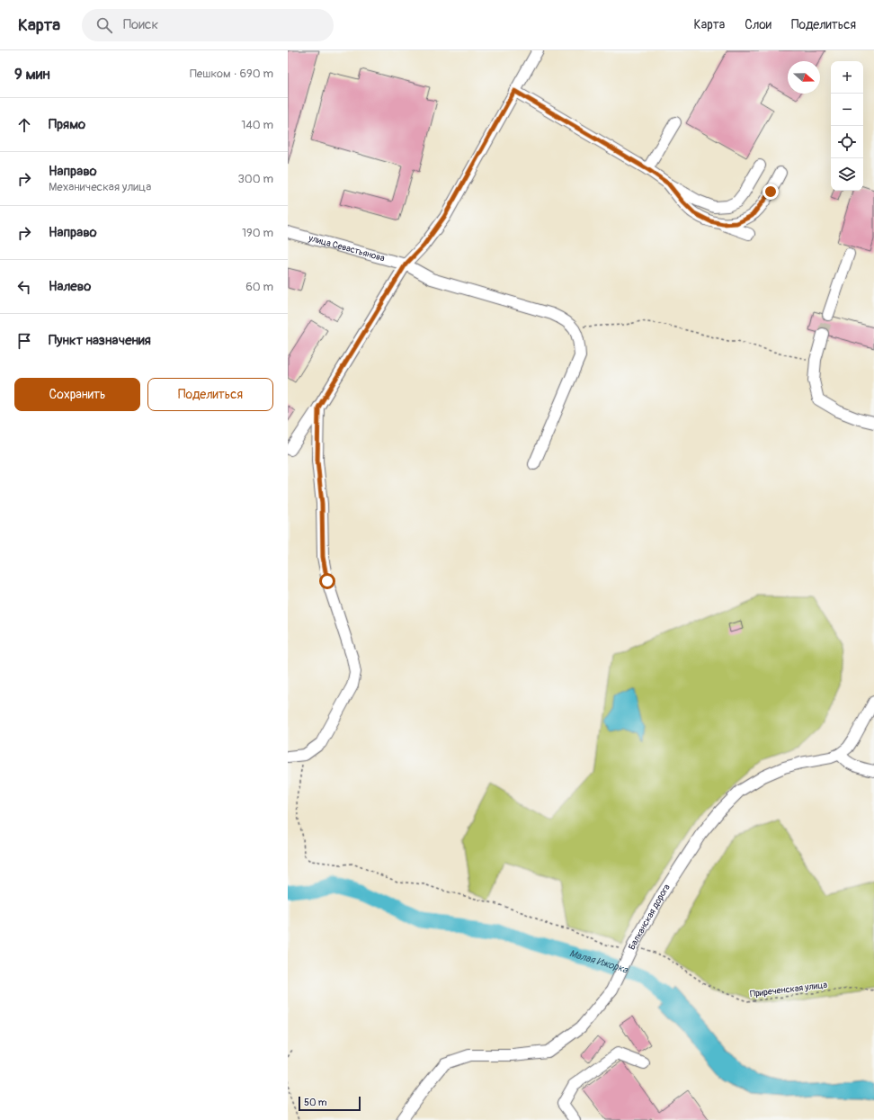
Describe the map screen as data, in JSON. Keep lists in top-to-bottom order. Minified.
{"streets":{"street":["улица Севастьянова","Балканская дорога"],"path":["Приреченская улица"]},"crossings":[["Балканская дорога","Приреченская улица"]],"water":["Малая Ижорка"],"scale_bar":"50 m","north":"right","page":{"header":"Карта","search":"Поиск","nav":["Карта","Слои","Поделиться"],"heading":["9 мин","Пешком · 690 m"],"map_buttons":["+","−"],"list":[["Прямо","140 m"],["Направо","Механическая улица","300 m"],["Направо","190 m"],["Налево","60 m"],"Пункт назначения"],"buttons":["Сохранить","Поделиться"],"scale":"50 m"}}
